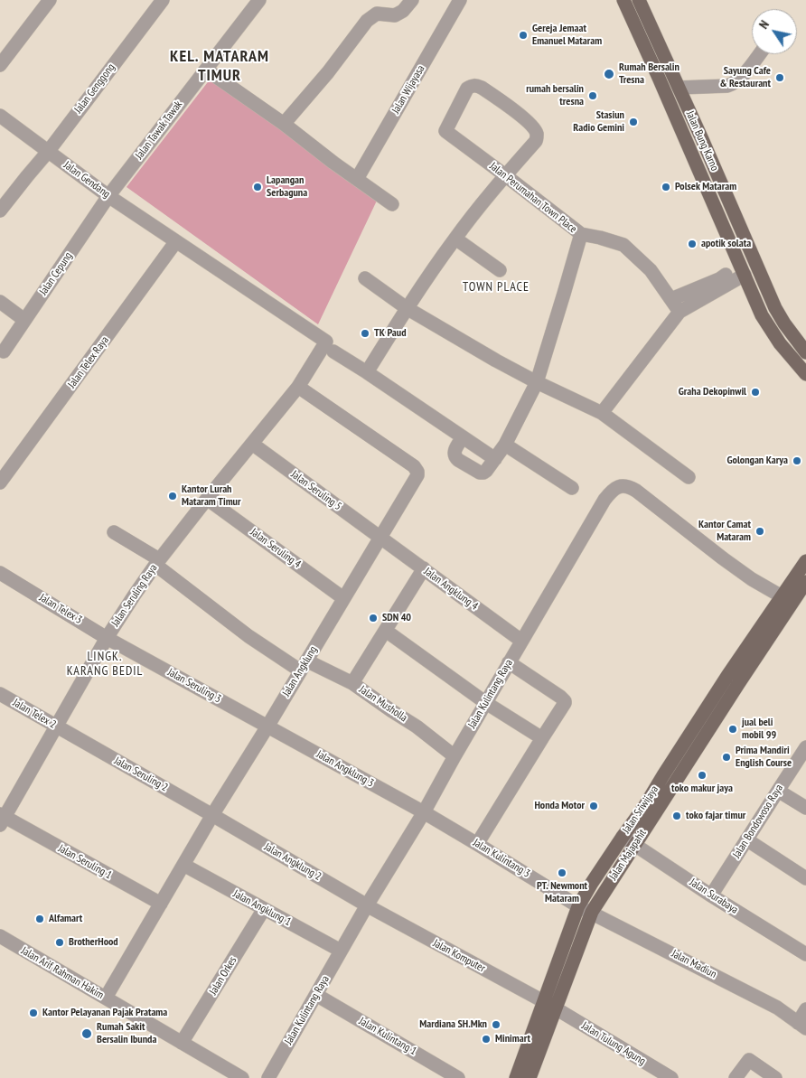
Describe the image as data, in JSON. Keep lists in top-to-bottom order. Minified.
{"streets":{"main road":["Jalan Bung Karno","Jalan Sriwijaya","Jalan Majapahit"],"street":["Jalan Genggong","Jalan Wijayasa","Jalan Tawak Tawak","Jalan Gendang","Jalan Perumahan Town Place","Jalan Cepung","Jalan Telex Raya","Jalan Seruling 5","Jalan Seruling 4","Jalan Angklung 4","Jalan Seruling Raya","Jalan Telex 3","Jalan Angklung","Jalan Seruling 3","Jalan Kulintang Raya","Jalan Musholla","Jalan Telex 2","Jalan Angklung 3","Jalan Seruling 2","Jalan Bondowoso Raya","Jalan Kulintang 3","Jalan Seruling 1","Jalan Angklung 2","Jalan Surabaya","Jalan Angklung 1","Jalan Komputer","Jalan Madiun","Jalan Arif Rahman Hakim","Jalan Orkes","Jalan Kulintang 1","Jalan Tulung Agung"]},"crossings":[["Jalan Genggong","Jalan Gendang"],["Jalan Tawak Tawak","Jalan Gendang"],["Jalan Tawak Tawak","Jalan Cepung"],["Jalan Gendang","Jalan Cepung"],["Jalan Gendang","Jalan Telex Raya"],["Jalan Gendang","Jalan Seruling Raya"],["Jalan Gendang","Jalan Angklung"],["Jalan Seruling 5","Jalan Angklung 4"],["Jalan Seruling 5","Jalan Seruling Raya"],["Jalan Seruling 5","Jalan Angklung"],["Jalan Seruling 4","Jalan Seruling Raya"],["Jalan Seruling 4","Jalan Angklung"],["Jalan Angklung 4","Jalan Angklung"],["Jalan Angklung 4","Jalan Kulintang Raya"],["Jalan Seruling Raya","Jalan Telex 3"],["Jalan Seruling Raya","Jalan Angklung"],["Jalan Seruling Raya","Jalan Musholla"],["Jalan Seruling Raya","Jalan Telex 2"],["Jalan Seruling Raya","Jalan Seruling 1"],["Jalan Telex 3","Jalan Seruling 3"],["Jalan Angklung","Jalan Seruling 3"],["Jalan Angklung","Jalan Musholla"],["Jalan Angklung","Jalan Angklung 3"],["Jalan Angklung","Jalan Seruling 2"],["Jalan Angklung","Jalan Seruling 1"],["Jalan Angklung","Jalan Angklung 2"],["Jalan Angklung","Jalan Angklung 1"],["Jalan Angklung","Jalan Arif Rahman Hakim"],["Jalan Seruling 3","Jalan Angklung 3"],["Jalan Kulintang Raya","Jalan Musholla"],["Jalan Kulintang Raya","Jalan Angklung 3"],["Jalan Kulintang Raya","Jalan Sriwijaya"],["Jalan Kulintang Raya","Jalan Kulintang 3"],["Jalan Kulintang Raya","Jalan Angklung 2"],["Jalan Kulintang Raya","Jalan Angklung 1"],["Jalan Kulintang Raya","Jalan Komputer"],["Jalan Kulintang Raya","Jalan Kulintang 1"],["Jalan Telex 2","Jalan Seruling 2"],["Jalan Angklung 3","Jalan Kulintang 3"],["Jalan Seruling 2","Jalan Angklung 2"],["Jalan Sriwijaya","Jalan Majapahit"],["Jalan Sriwijaya","Jalan Kulintang 3"],["Jalan Sriwijaya","Jalan Surabaya"],["Jalan Sriwijaya","Jalan Komputer"],["Jalan Sriwijaya","Jalan Madiun"],["Jalan Sriwijaya","Jalan Tulung Agung"],["Jalan Bondowoso Raya","Jalan Surabaya"],["Jalan Majapahit","Jalan Surabaya"],["Jalan Majapahit","Jalan Komputer"],["Jalan Majapahit","Jalan Madiun"],["Jalan Majapahit","Jalan Tulung Agung"],["Jalan Kulintang 3","Jalan Madiun"],["Jalan Angklung 2","Jalan Komputer"],["Jalan Angklung 1","Jalan Orkes"],["Jalan Komputer","Jalan Tulung Agung"],["Jalan Arif Rahman Hakim","Jalan Orkes"]],"districts":["KEL. MATARAM TIMUR","TOWN PLACE","LINGK. KARANG BEDIL"],"places":["Gereja Jemaat Emanuel Mataram","Rumah Bersalin Tresna","Sayung Cafe & Restaurant","rumah bersalin tresna","Stasiun Radio Gemini","Lapangan Serbaguna","Polsek Mataram","apotik solata","TK Paud","Graha Dekopinwil","Golongan Karya","Kantor Lurah Mataram Timur","Kantor Camat Mataram","SDN 40","jual beli mobil 99","Prima Mandiri English Course","toko makur jaya","Honda Motor","toko fajar timur","PT. Newmont Mataram","Alfamart","BrotherHood","Kantor Pelayanan Pajak Pratama","Mardiana SH.Mkn","Rumah Sakit Bersalin Ibunda","Minimart"],"north":"top left"}
